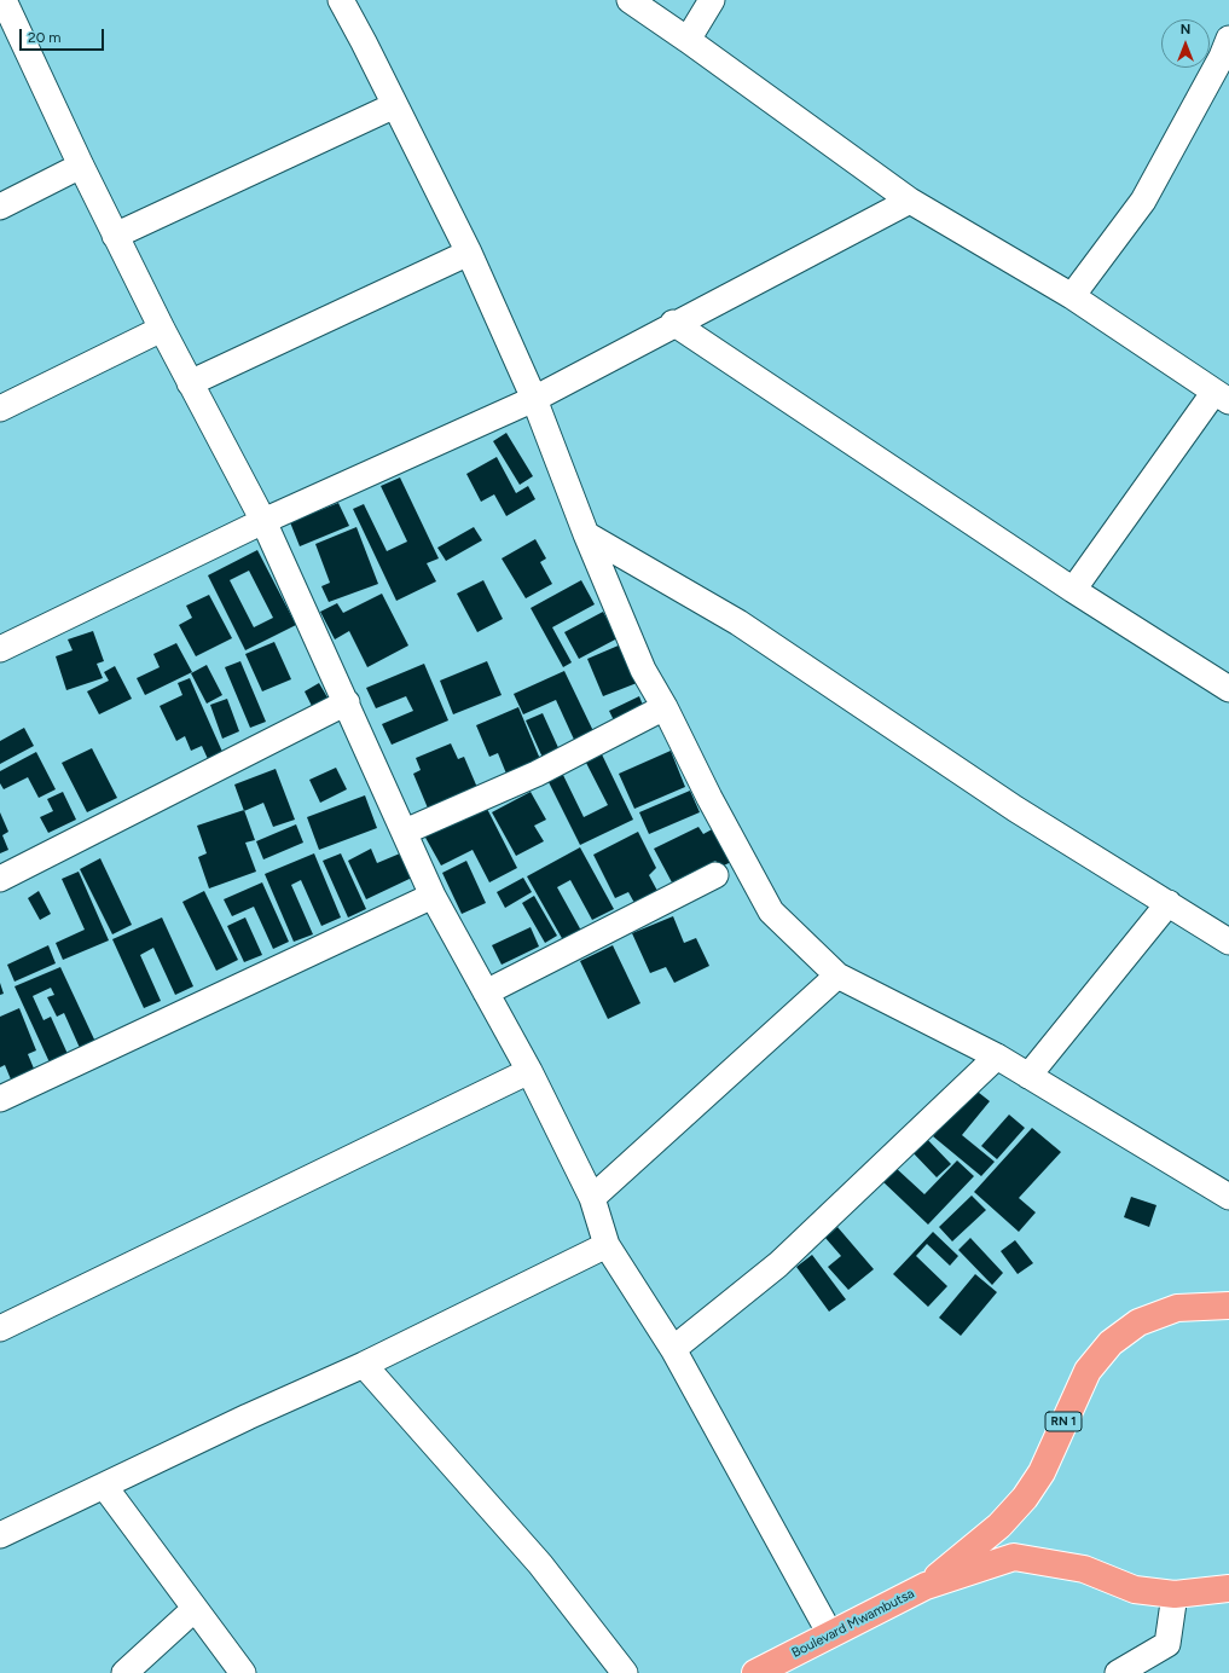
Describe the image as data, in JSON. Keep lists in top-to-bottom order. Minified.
{"streets":{"highway":["RN 1","Boulevard Mwambutsa"]},"scale_bar":"20 m","north":"top"}
